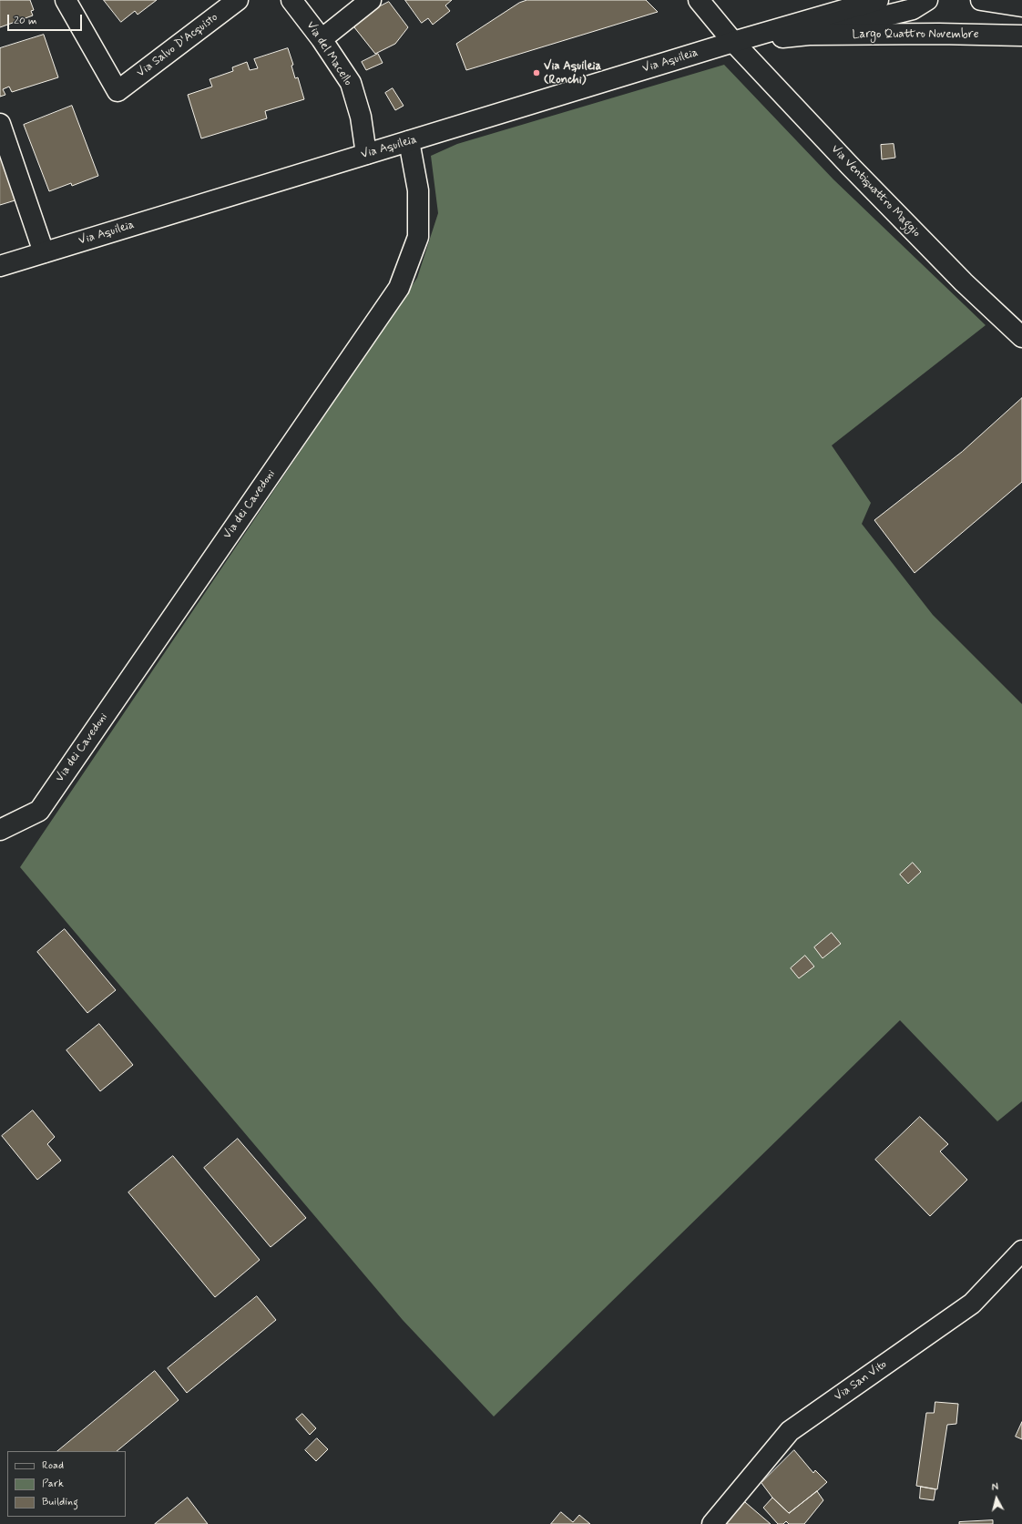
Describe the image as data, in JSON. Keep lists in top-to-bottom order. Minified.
{"streets":{"street":["Largo Quattro Novembre","Via Salvo D'Acquisto","Via del Macello","Via Aquileia","Via Ventiquattro Maggio","Via dei Cavedoni","Via San Vito"]},"crossings":[["Largo Quattro Novembre","Via Aquileia"],["Largo Quattro Novembre","Via Ventiquattro Maggio"],["Via del Macello","Via Aquileia"],["Via Aquileia","Via Ventiquattro Maggio"],["Via Aquileia","Via dei Cavedoni"]],"places":["Via Aquileia (Ronchi)"],"legend":["Road","Park","Building"],"scale_bar":"20 m","north":"top"}
